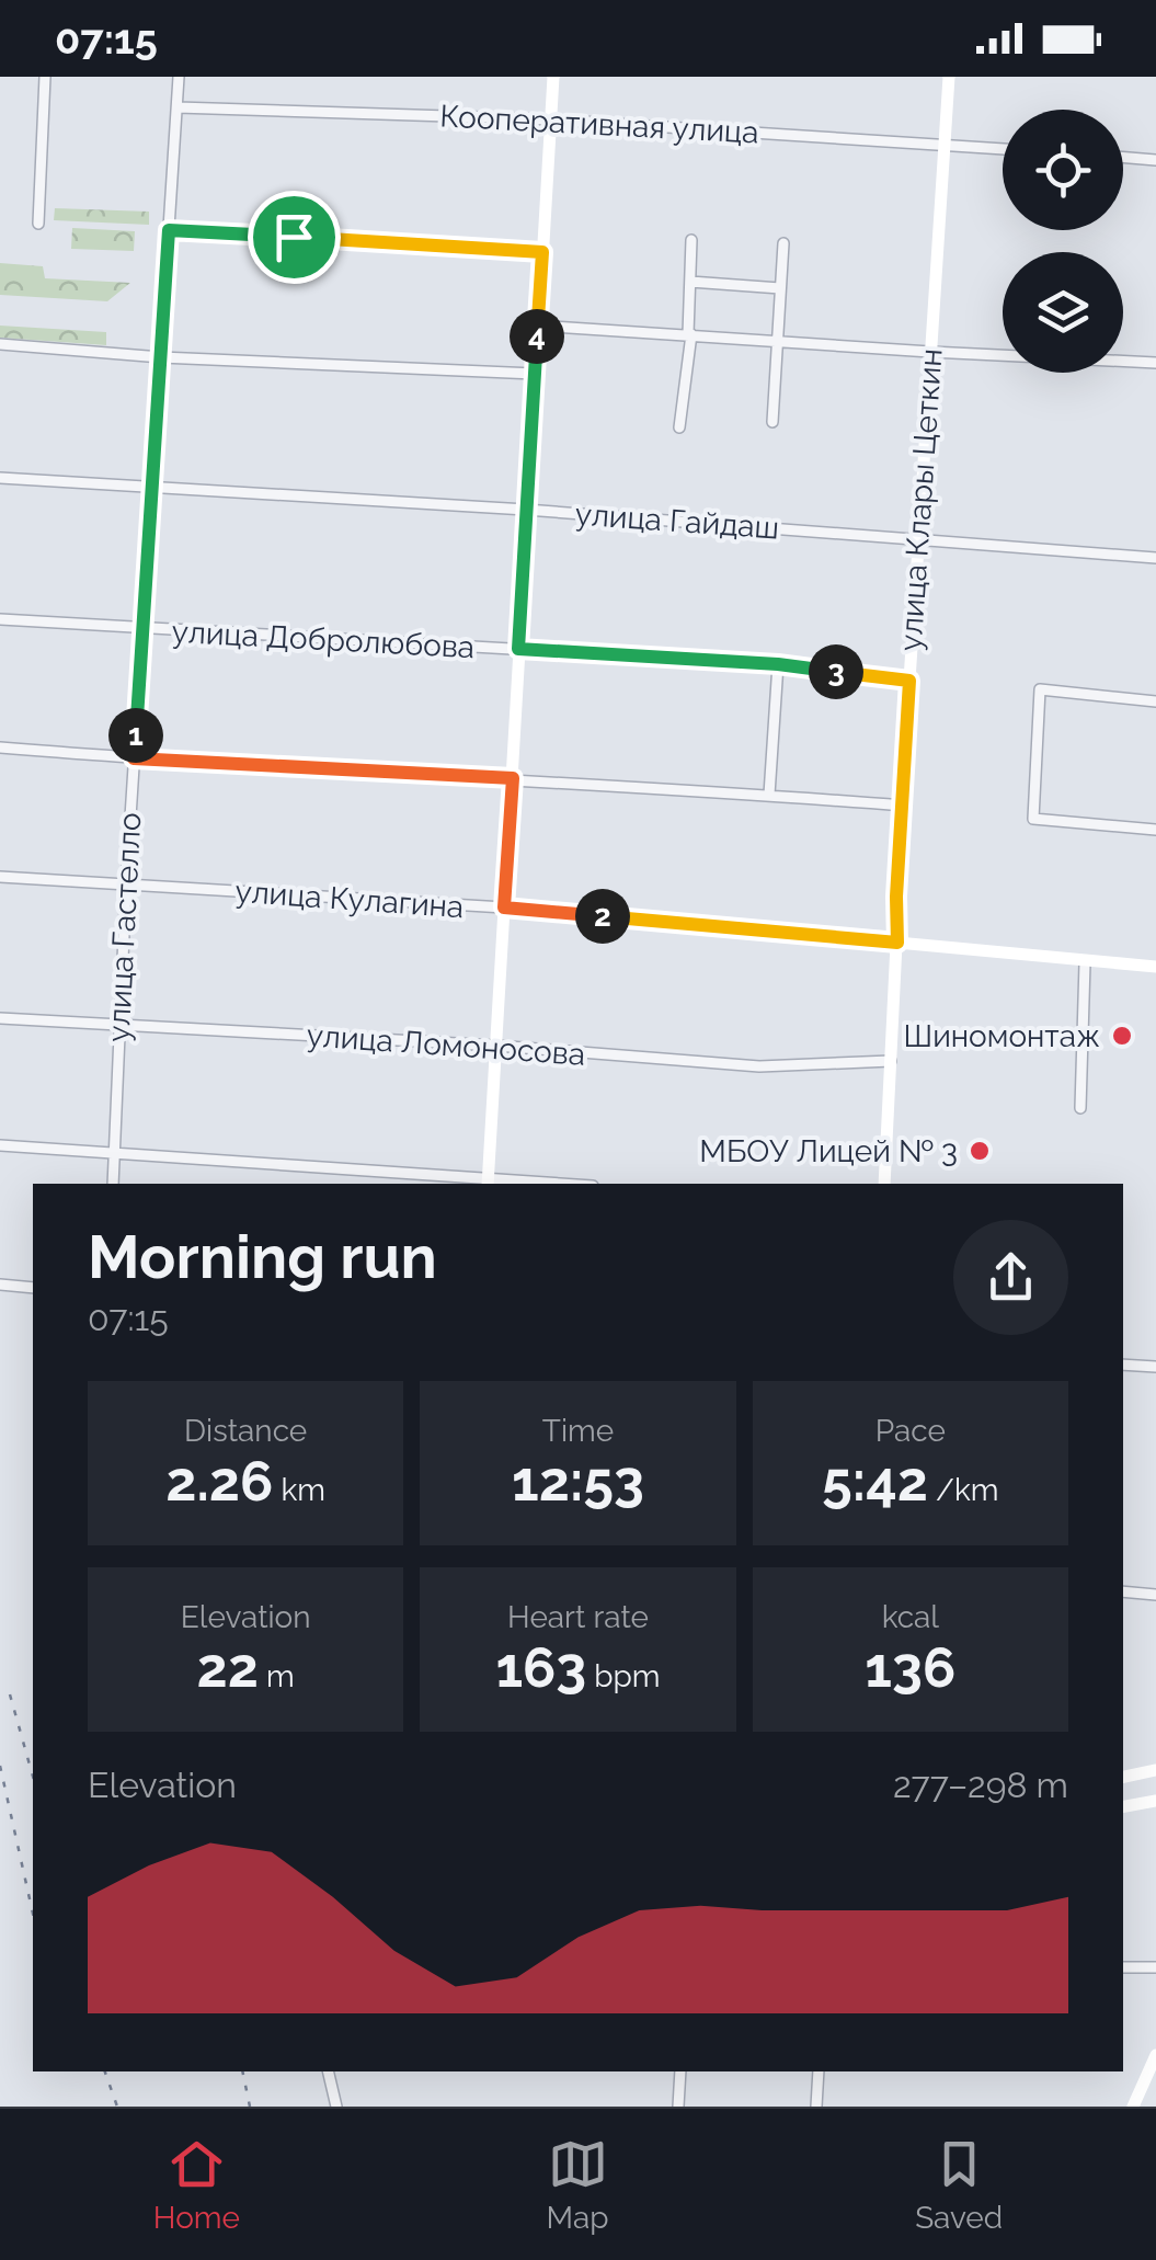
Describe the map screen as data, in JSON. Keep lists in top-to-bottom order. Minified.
{"streets":{"street":["Кооперативная улица","улица Клары Цеткин","улица Гайдаш","улица Добролюбова","улица Кулагина","улица Гастелло","улица Ломоносова"]},"crossings":[["Кооперативная улица","улица Клары Цеткин"],["Кооперативная улица","улица Гастелло"],["улица Клары Цеткин","улица Гайдаш"],["улица Клары Цеткин","улица Добролюбова"],["улица Клары Цеткин","улица Кулагина"],["улица Клары Цеткин","улица Ломоносова"],["улица Гайдаш","улица Гастелло"],["улица Добролюбова","улица Гастелло"],["улица Кулагина","улица Гастелло"],["улица Гастелло","улица Ломоносова"]],"places":["Шиномонтаж","МБОУ Лицей № 3"],"page":{"status":"07:15","pins":["4","3","1","2"],"heading":["Morning run","07:15"],"stats":[["Distance","2.26 km"],["Time","12:53"],["Pace","5:42 /km"],["Elevation","22 m"],["Heart rate","163 bpm"],["kcal","136"]],"chart":["Elevation","277–298 m"],"tabs":["Home","Map","Saved"]}}
